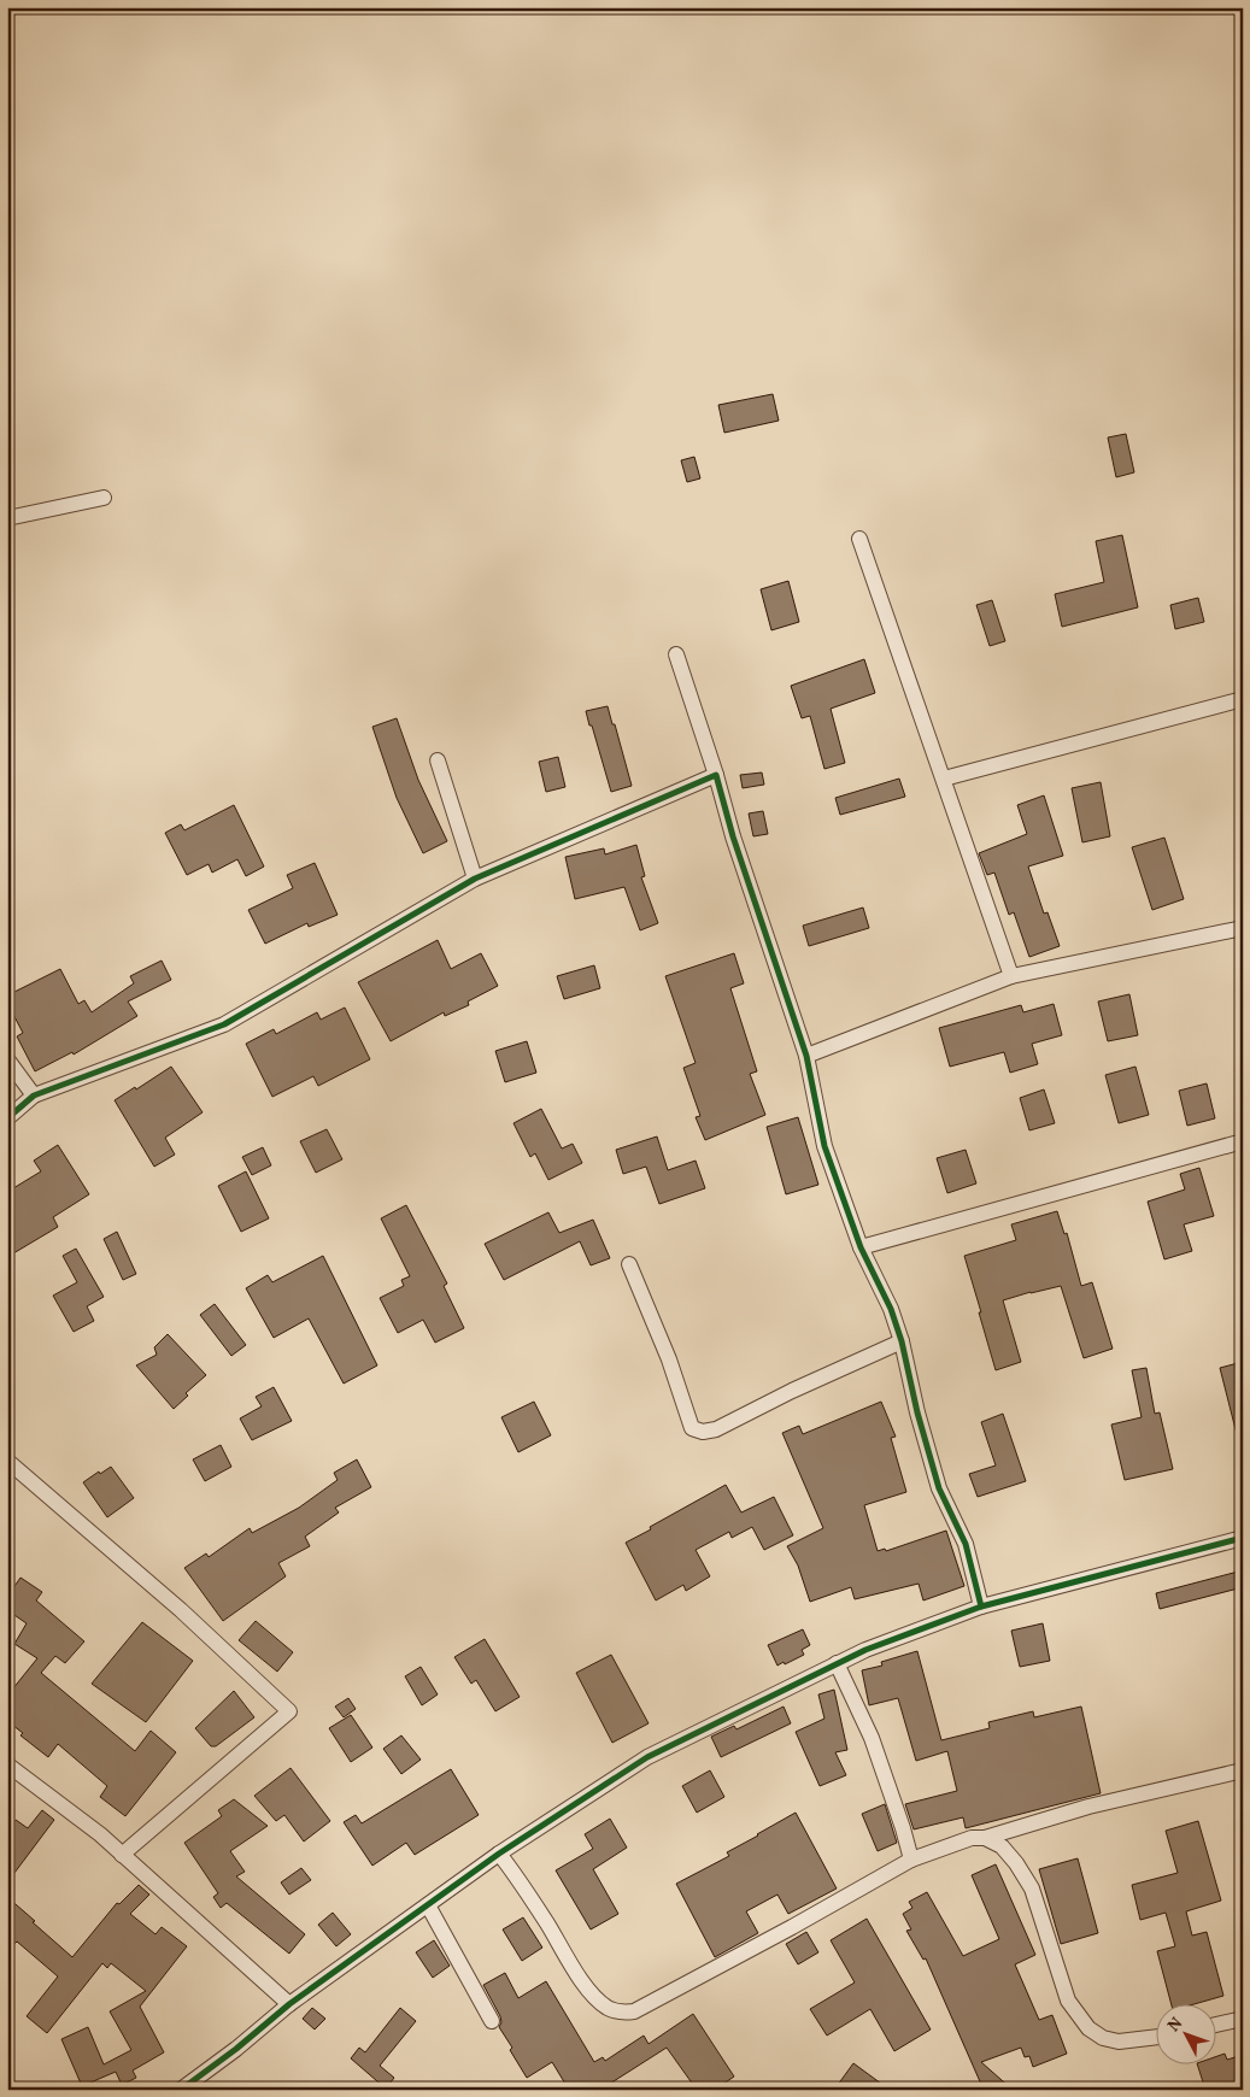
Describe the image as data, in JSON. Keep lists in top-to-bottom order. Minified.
{"north":"top left"}
